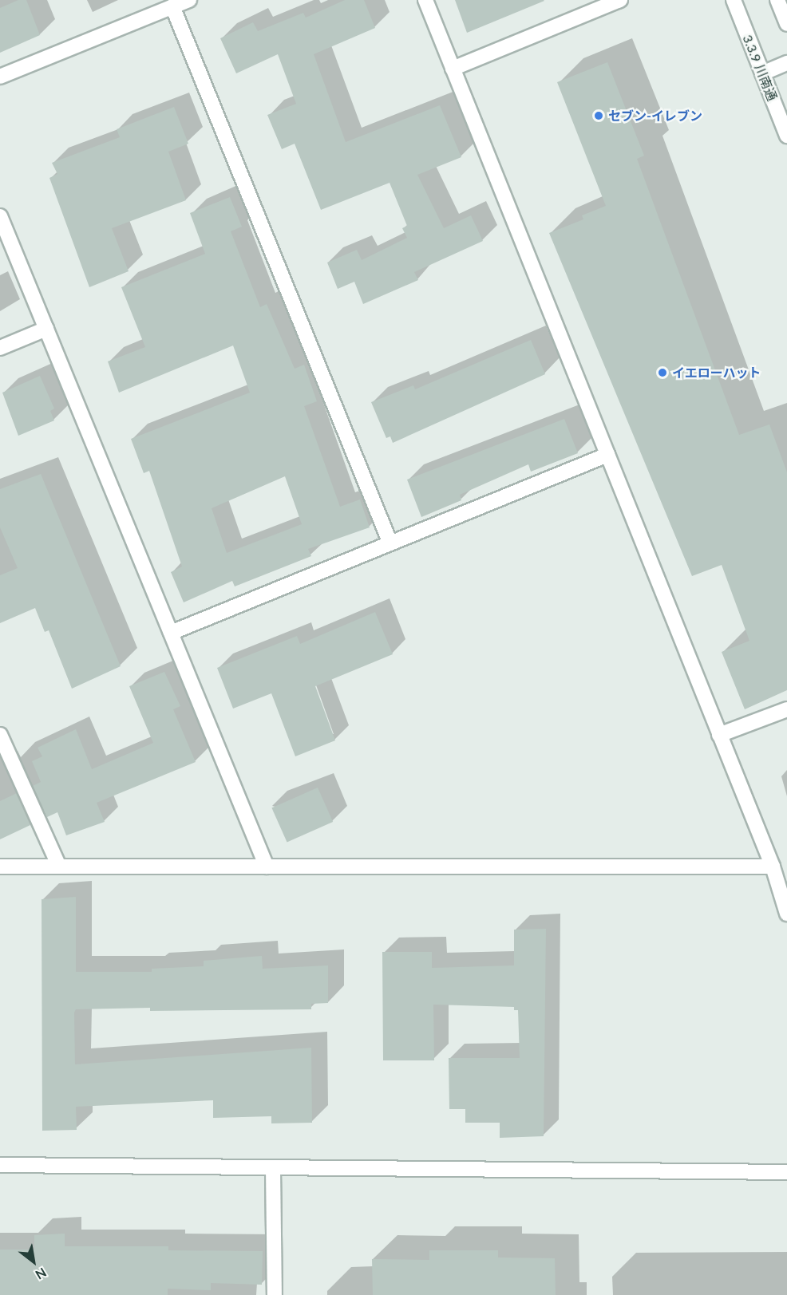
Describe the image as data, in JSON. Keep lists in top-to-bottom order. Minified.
{"streets":{"street":["3.3.9 川南通"]},"places":["セブン-イレブン","イエローハット"],"north":"bottom right"}
